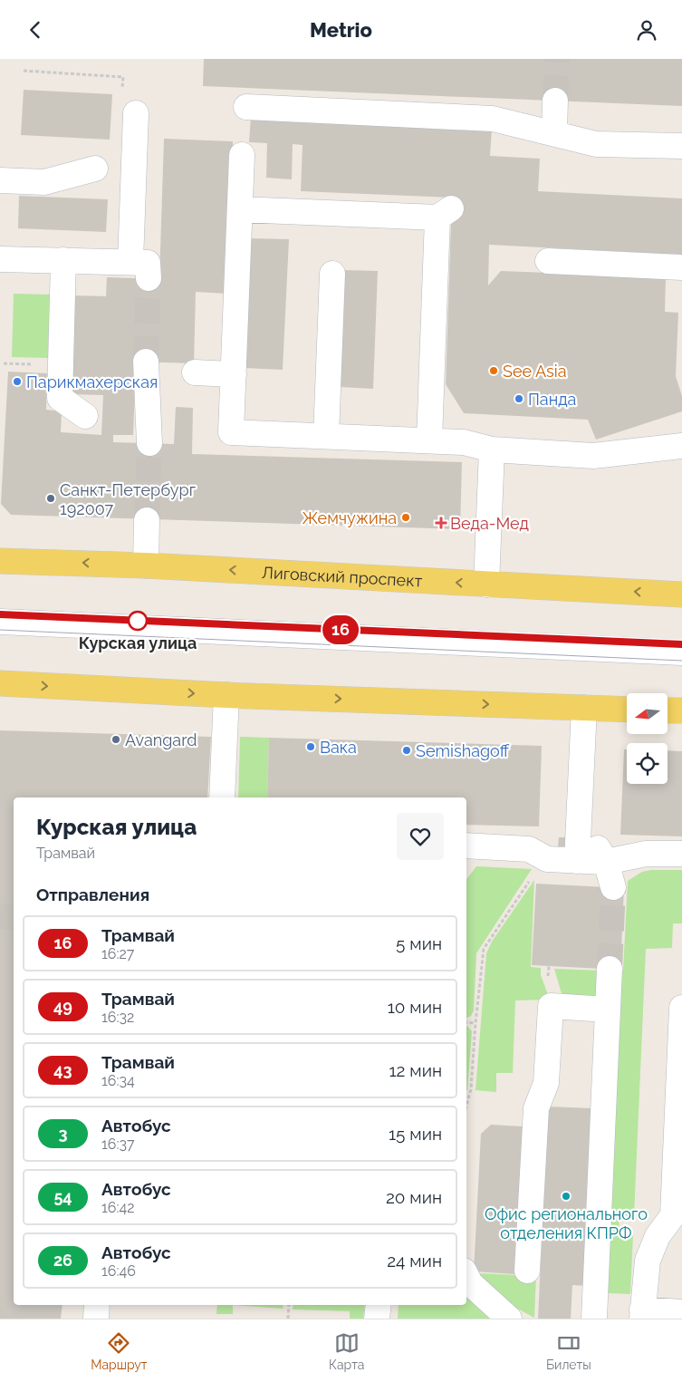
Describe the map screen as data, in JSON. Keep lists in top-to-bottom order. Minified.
{"streets":{"main road":["Лиговский проспект"]},"places":{"other":["See Asia","Парикмахерская","Панда","Санкт-Петербург 192007","Жемчужина","Курская улица","Avangard","Вака","Semishagoff","Офис регионального отделения КПРФ"],"health":["Веда-Мед"]},"lines":["tram line 16"],"north":"left","page":{"header":"Metrio","on_map":"16","heading":[["Курская улица","Трамвай"],"Отправления"],"list":[{"mark":"16","name":"Трамвай","note":"16:27","value":"5 мин"},{"mark":"49","name":"Трамвай","note":"16:32","value":"10 мин"},{"mark":"43","name":"Трамвай","note":"16:34","value":"12 мин"},{"mark":"3","name":"Автобус","note":"16:37","value":"15 мин"},{"mark":"54","name":"Автобус","note":"16:42","value":"20 мин"},{"mark":"26","name":"Автобус","note":"16:46","value":"24 мин"}],"tabs":["Маршрут","Карта","Билеты"]}}
